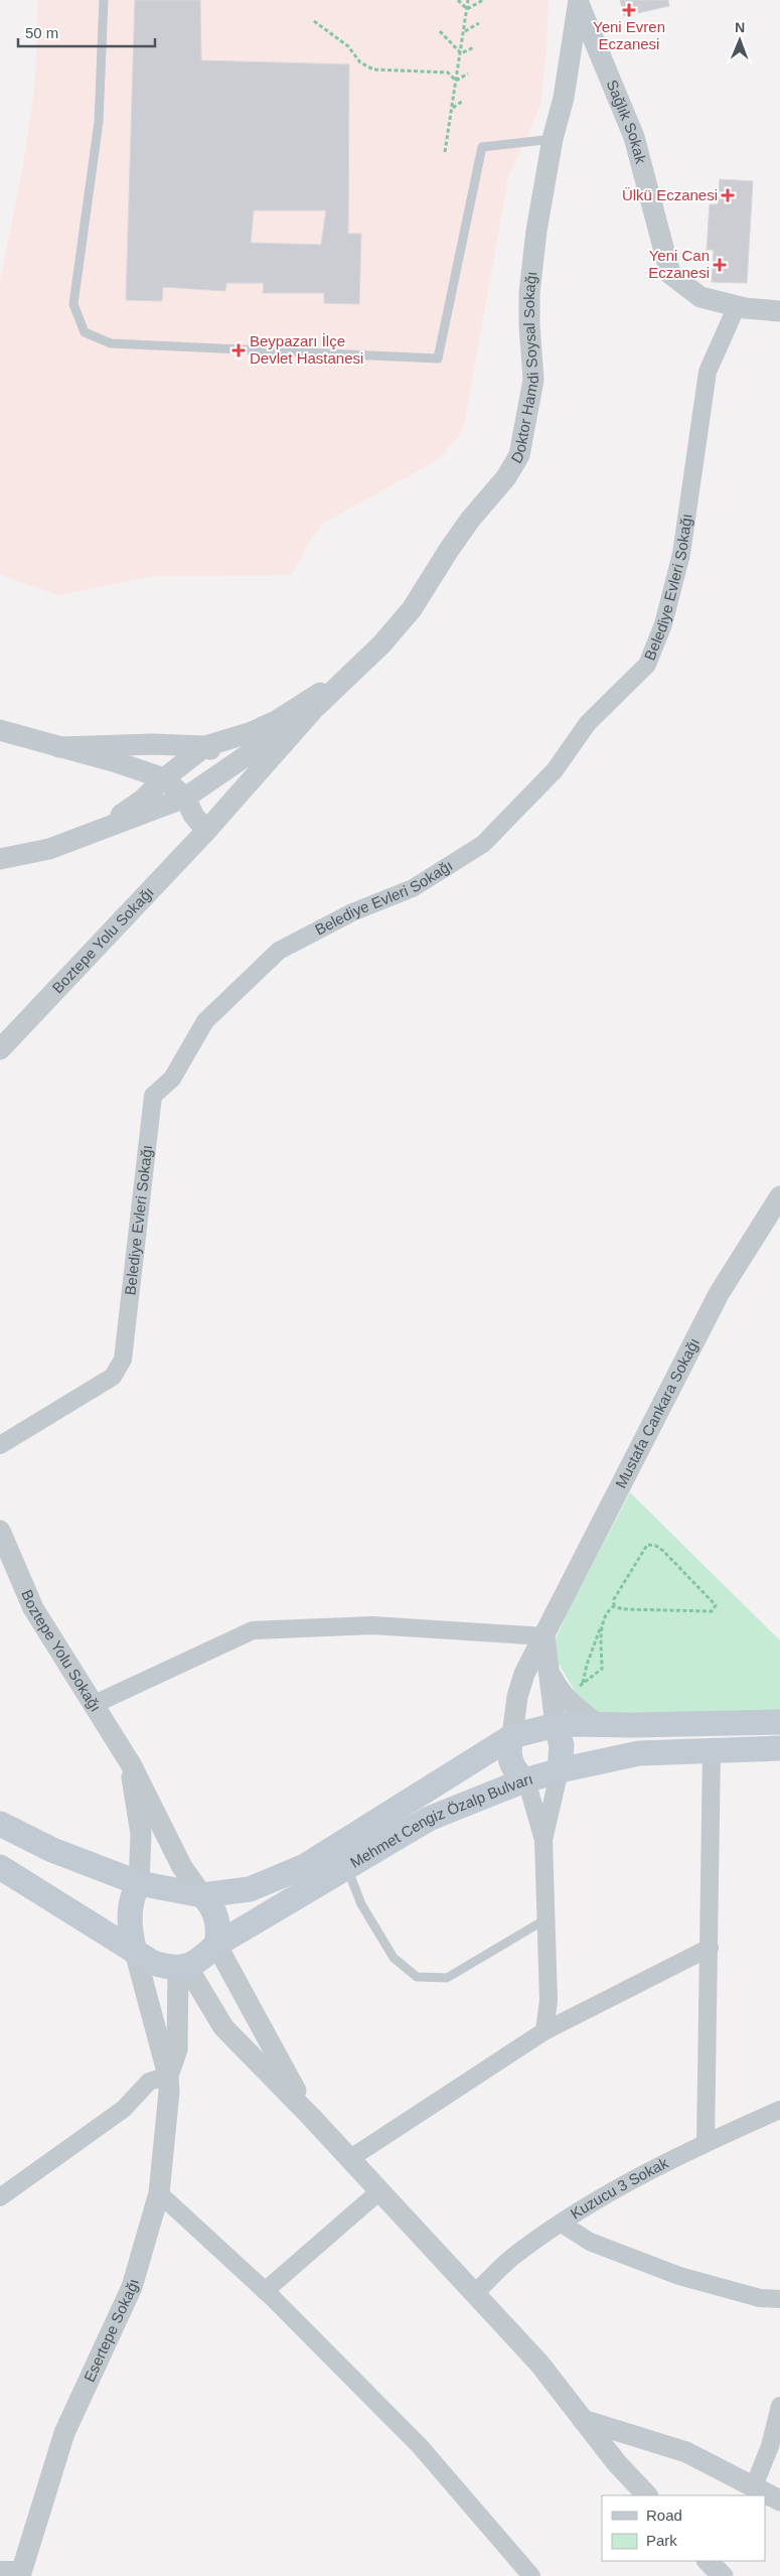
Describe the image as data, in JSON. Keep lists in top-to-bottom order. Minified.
{"streets":{"main road":["Mehmet Cengiz Özalp Bulvarı"],"street":["Sağlık Sokak","Doktor Hamdi Soysal Sokağı","Belediye Evleri Sokağı","Boztepe Yolu Sokağı","Mustafa Cankara Sokağı","Kuzucu 3 Sokak","Esertepe Sokağı"]},"crossings":[["Sağlık Sokak","Doktor Hamdi Soysal Sokağı"],["Sağlık Sokak","Belediye Evleri Sokağı"],["Boztepe Yolu Sokağı","Mehmet Cengiz Özalp Bulvarı"],["Boztepe Yolu Sokağı","Esertepe Sokağı"],["Mustafa Cankara Sokağı","Mehmet Cengiz Özalp Bulvarı"],["Mehmet Cengiz Özalp Bulvarı","Esertepe Sokağı"]],"places":{"health":["Yeni Evren Eczanesi","Ülkü Eczanesi","Yeni Can Eczanesi","Beypazarı İlçe Devlet Hastanesi"]},"legend":["Road","Park"],"scale_bar":"50 m","north":"top"}
